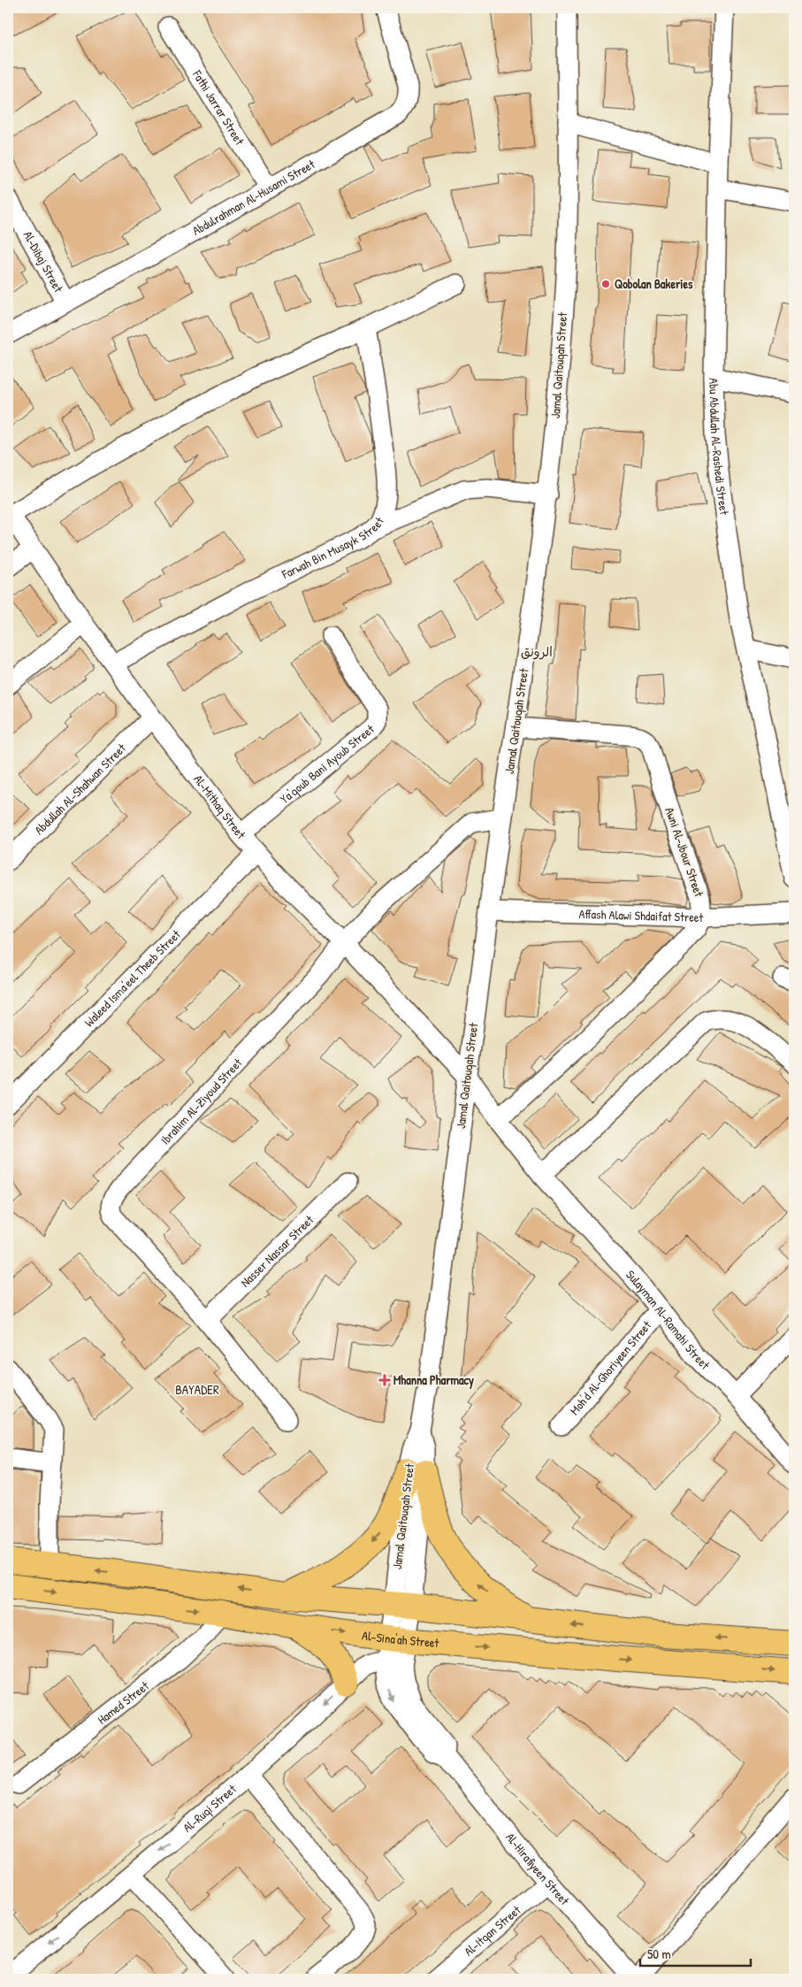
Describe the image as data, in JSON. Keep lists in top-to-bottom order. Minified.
{"streets":{"main road":["Al-Sina'ah Street"],"street":["Fathi Jarrar Street","Abdulrahman Al-Husami Street","Al-Dibaj Street","Jamal Qaitouqah Street","Abu Abdullah Al-Rashedi Street","Farwah Bin Musayk Street","Ya'qoub Bani Ayoub Street","Abdullah Al-Shahwan Street","Al-Mithaq Street","Awni Al-Jbour Street","Affash Alawi Shdaifat Street","Waleed Isma'eel Theeb Street","Ibrahim Al-Ziyoud Street","Nasser Nassar Street","Sulayman Al-Ramahi Street","Moh'd Al-Ghoriyeen Street","Hamed Street","Al-Ruqi Street","Al-Hirafiyeen Street","Al-Itqan Street"]},"crossings":[["Fathi Jarrar Street","Abdulrahman Al-Husami Street"],["Abdulrahman Al-Husami Street","Al-Dibaj Street"],["Jamal Qaitouqah Street","Al-Mithaq Street"],["Jamal Qaitouqah Street","Awni Al-Jbour Street"],["Jamal Qaitouqah Street","Affash Alawi Shdaifat Street"],["Jamal Qaitouqah Street","Ibrahim Al-Ziyoud Street"],["Jamal Qaitouqah Street","Sulayman Al-Ramahi Street"],["Jamal Qaitouqah Street","Al-Hirafiyeen Street"],["Farwah Bin Musayk Street","Al-Mithaq Street"],["Ya'qoub Bani Ayoub Street","Al-Mithaq Street"],["Abdullah Al-Shahwan Street","Al-Mithaq Street"],["Al-Mithaq Street","Waleed Isma'eel Theeb Street"],["Al-Mithaq Street","Ibrahim Al-Ziyoud Street"],["Al-Mithaq Street","Sulayman Al-Ramahi Street"],["Awni Al-Jbour Street","Affash Alawi Shdaifat Street"],["Ibrahim Al-Ziyoud Street","Nasser Nassar Street"],["Sulayman Al-Ramahi Street","Moh'd Al-Ghoriyeen Street"],["Al-Sina'ah Street","Hamed Street"],["Al-Sina'ah Street","Al-Ruqi Street"],["Al-Sina'ah Street","Al-Hirafiyeen Street"],["Al-Ruqi Street","Al-Hirafiyeen Street"],["Al-Hirafiyeen Street","Al-Itqan Street"]],"one_way":["Al-Ruqi Street"],"districts":["الرونق","BAYADER"],"places":{"other":["Qobolan Bakeries"],"health":["Mhanna Pharmacy"]},"scale_bar":"50 m"}
